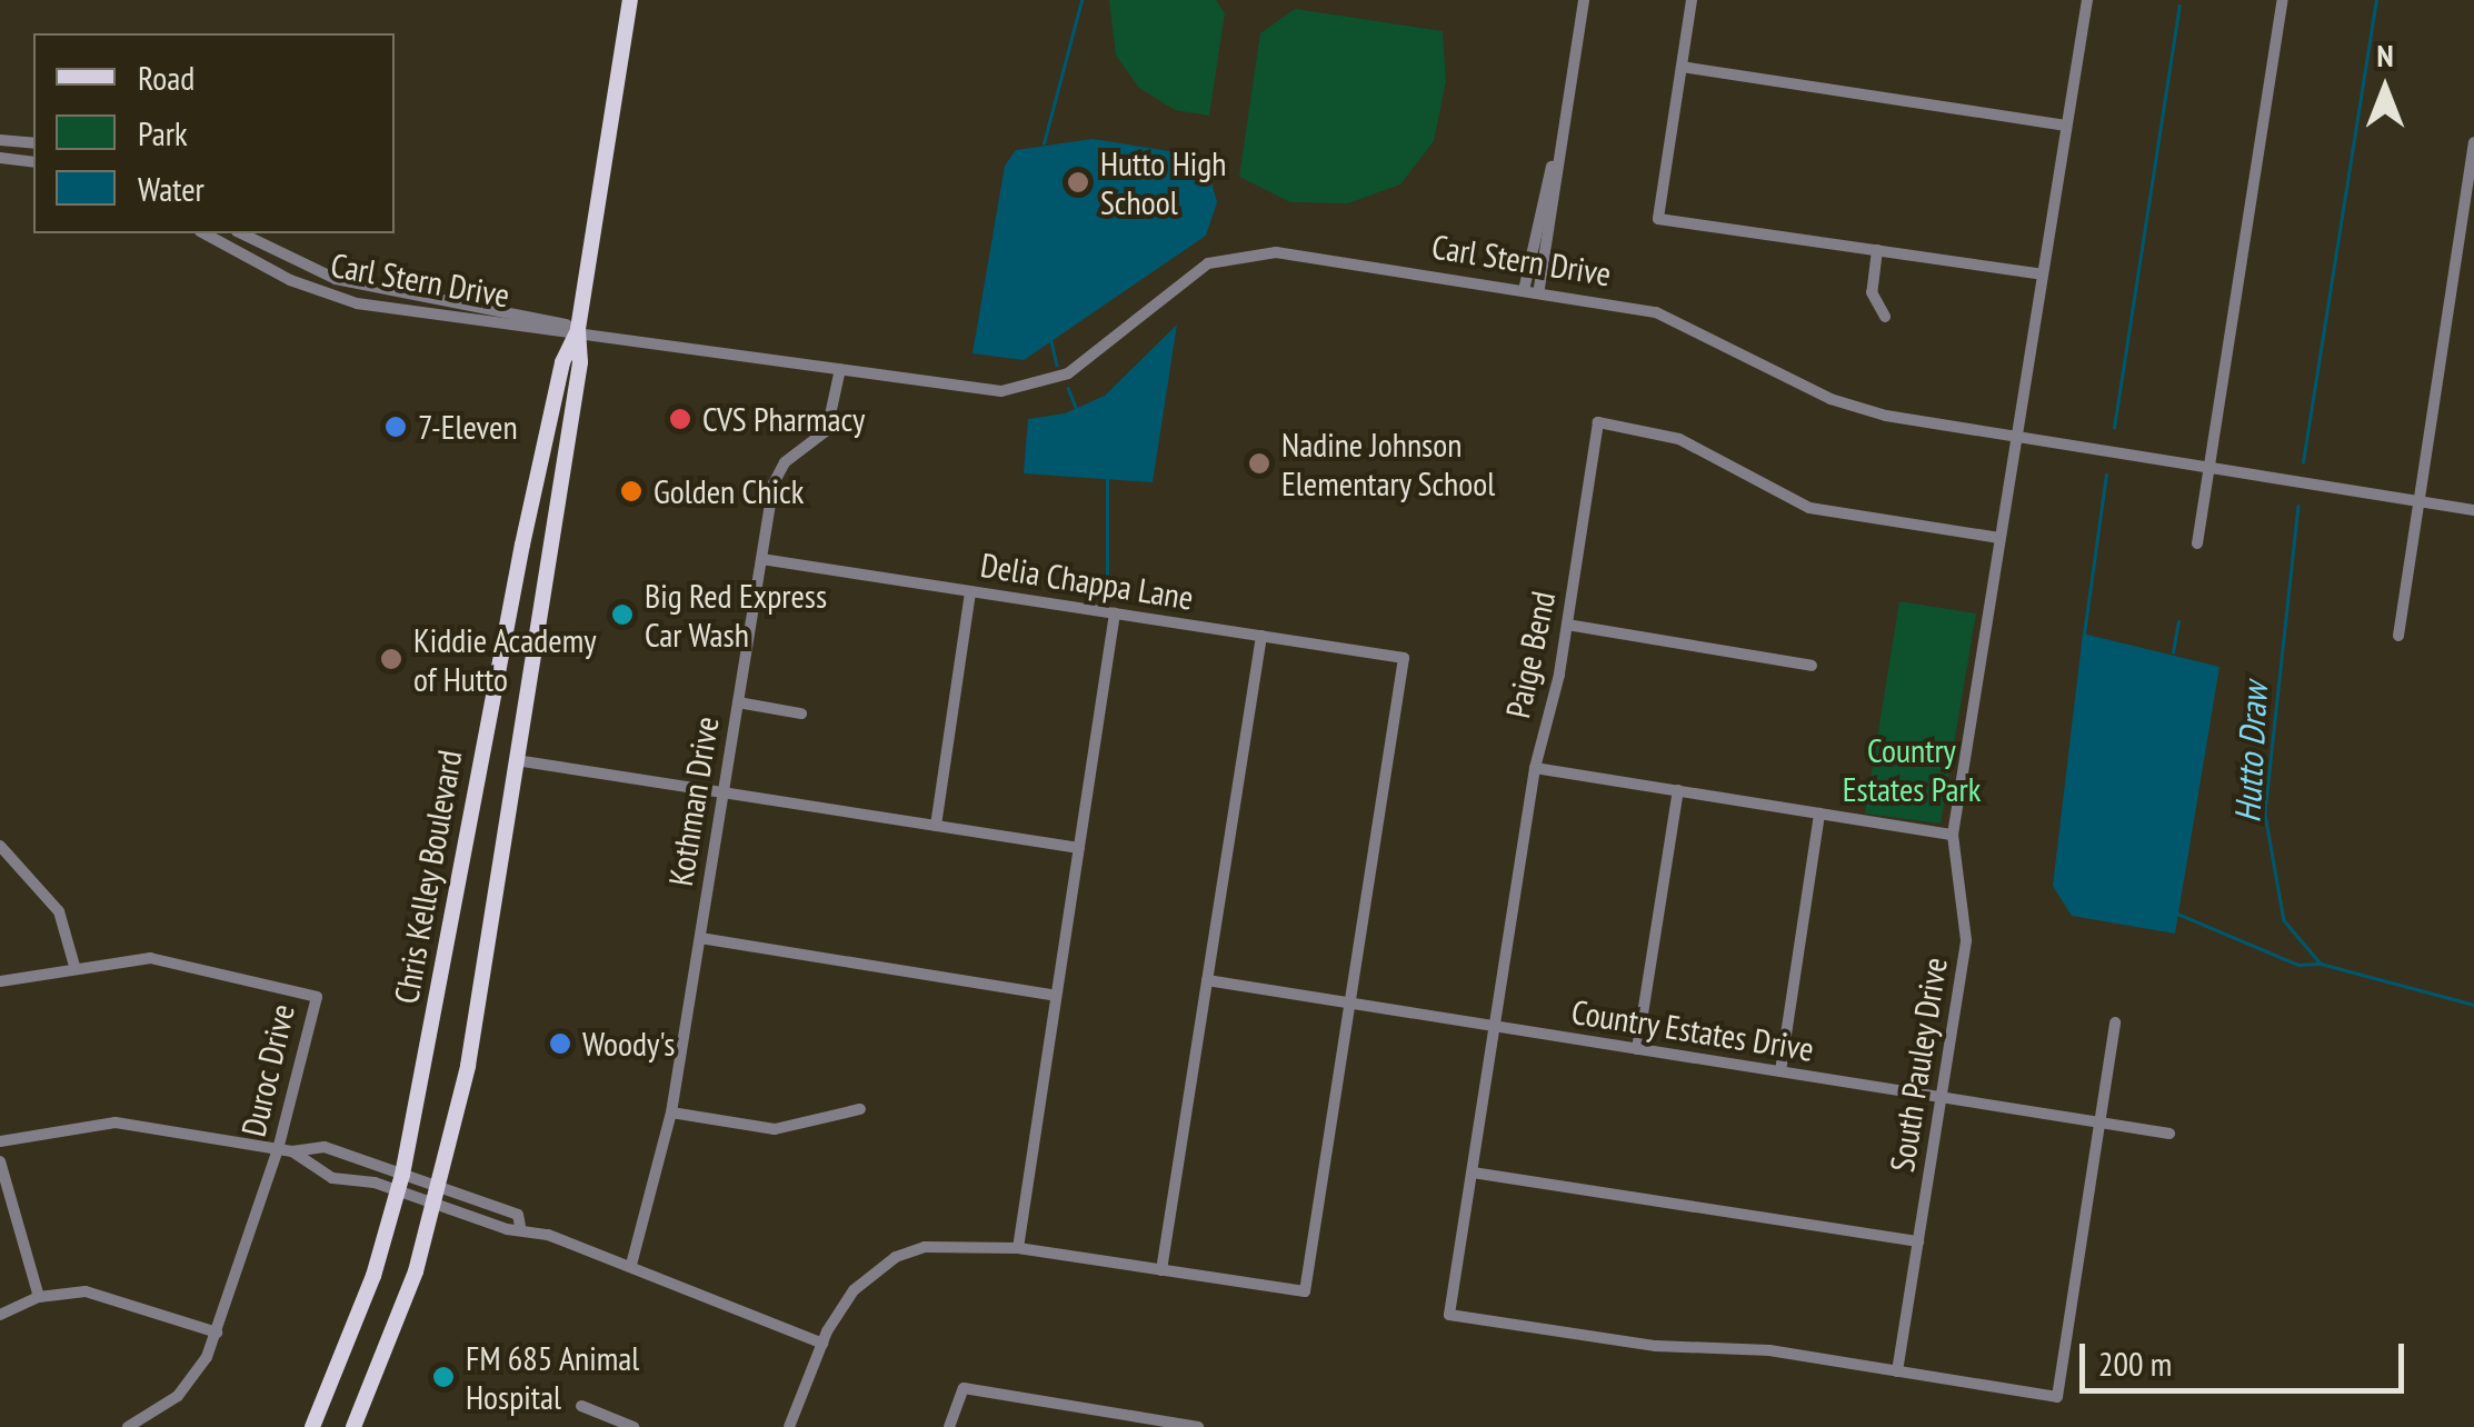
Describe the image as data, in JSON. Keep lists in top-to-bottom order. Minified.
{"streets":{"main road":["Chris Kelley Boulevard"],"street":["Carl Stern Drive","Delia Chappa Lane","Paige Bend","Kothman Drive","Country Estates Drive","South Pauley Drive","Duroc Drive"]},"crossings":[["Carl Stern Drive","Kothman Drive"],["Carl Stern Drive","Chris Kelley Boulevard"],["Carl Stern Drive","South Pauley Drive"],["Delia Chappa Lane","Kothman Drive"],["Delia Chappa Lane","Country Estates Drive"],["Paige Bend","Country Estates Drive"],["Paige Bend","South Pauley Drive"],["Country Estates Drive","South Pauley Drive"]],"water":["Hutto Draw"],"parks":["Country Estates Park"],"places":["Hutto High School","CVS Pharmacy","7-Eleven","Nadine Johnson Elementary School","Golden Chick","Big Red Express Car Wash","Kiddie Academy of Hutto","Woody's","FM 685 Animal Hospital"],"legend":["Road","Park","Water"],"scale_bar":"200 m","north":"top"}
